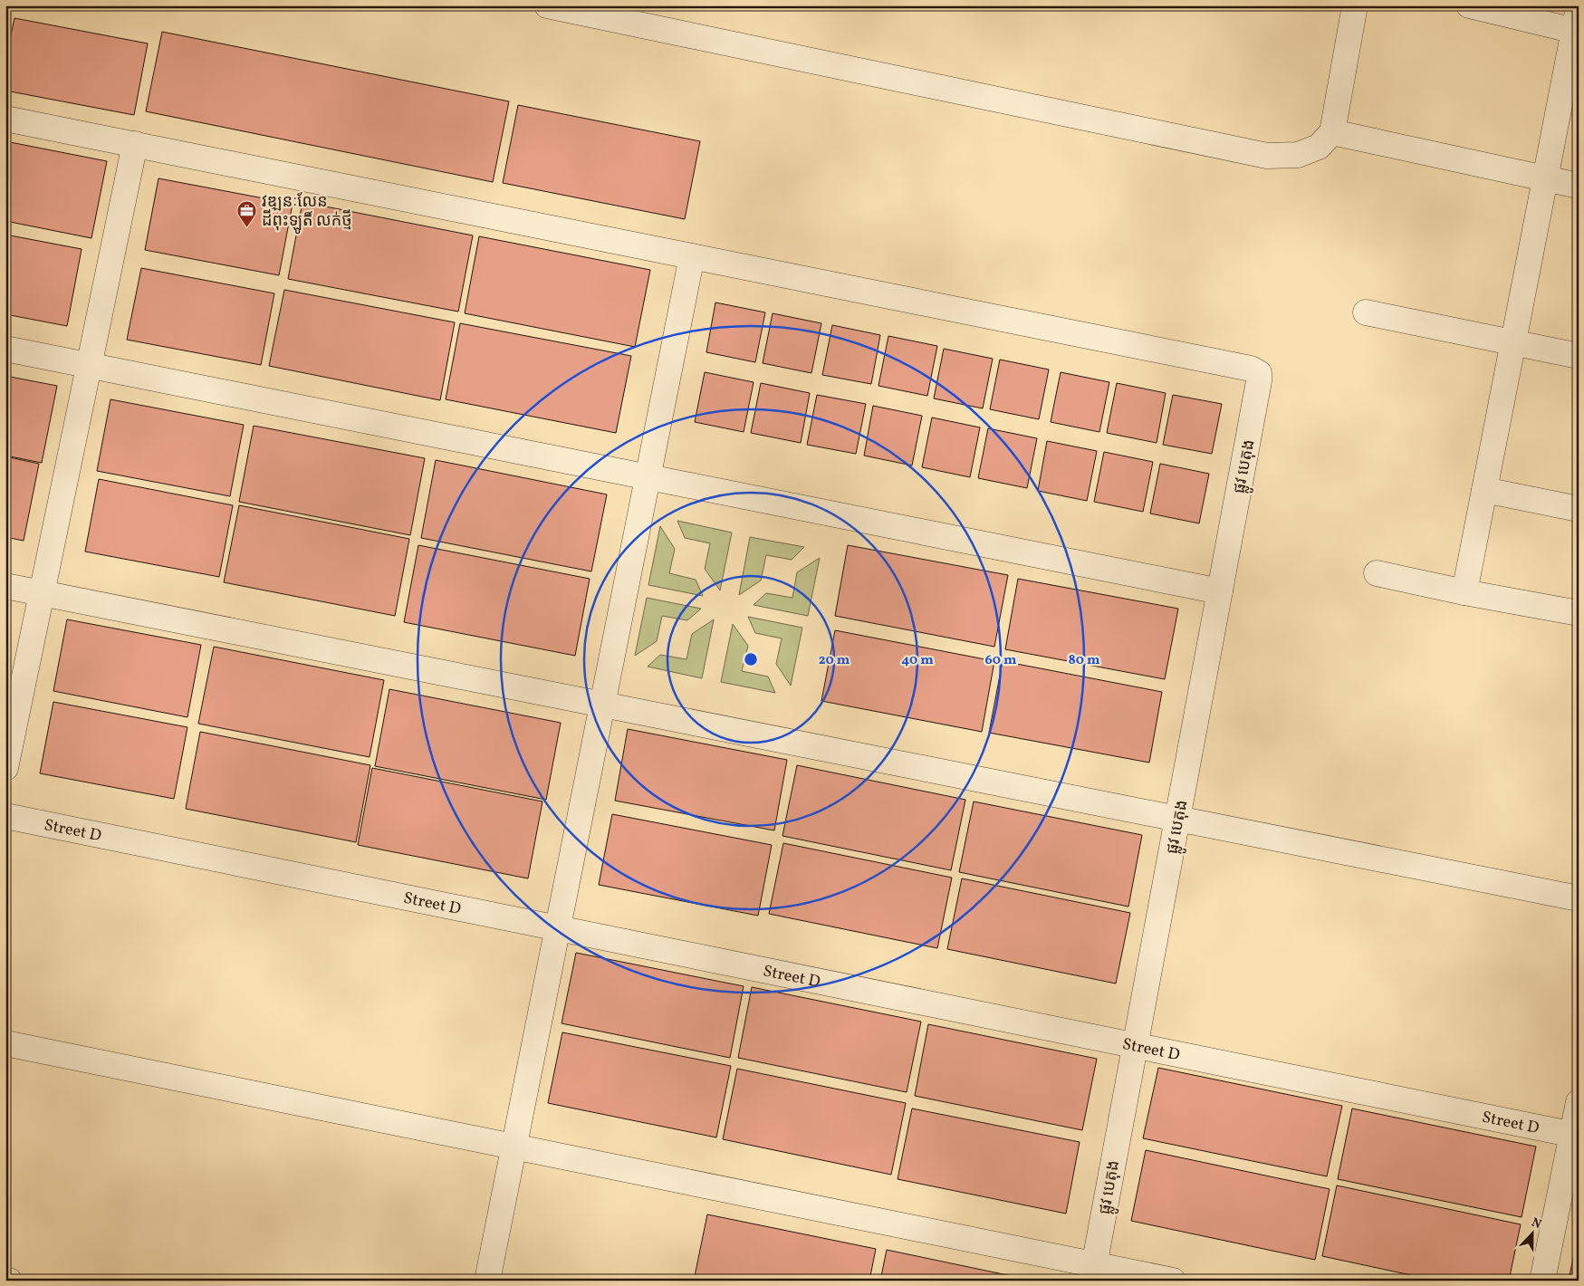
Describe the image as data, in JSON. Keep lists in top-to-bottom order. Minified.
{"streets":{"street":["ផ្លូវ បេតុង","Street D"]},"crossings":[["ផ្លូវ បេតុង","Street D"]],"places":{"office":["វឌ្ឍនៈលែន ដីពុះឡូតិ៍ លក់ថ្មី"]},"north":"top","rings":["20 m","40 m","60 m","80 m"]}
